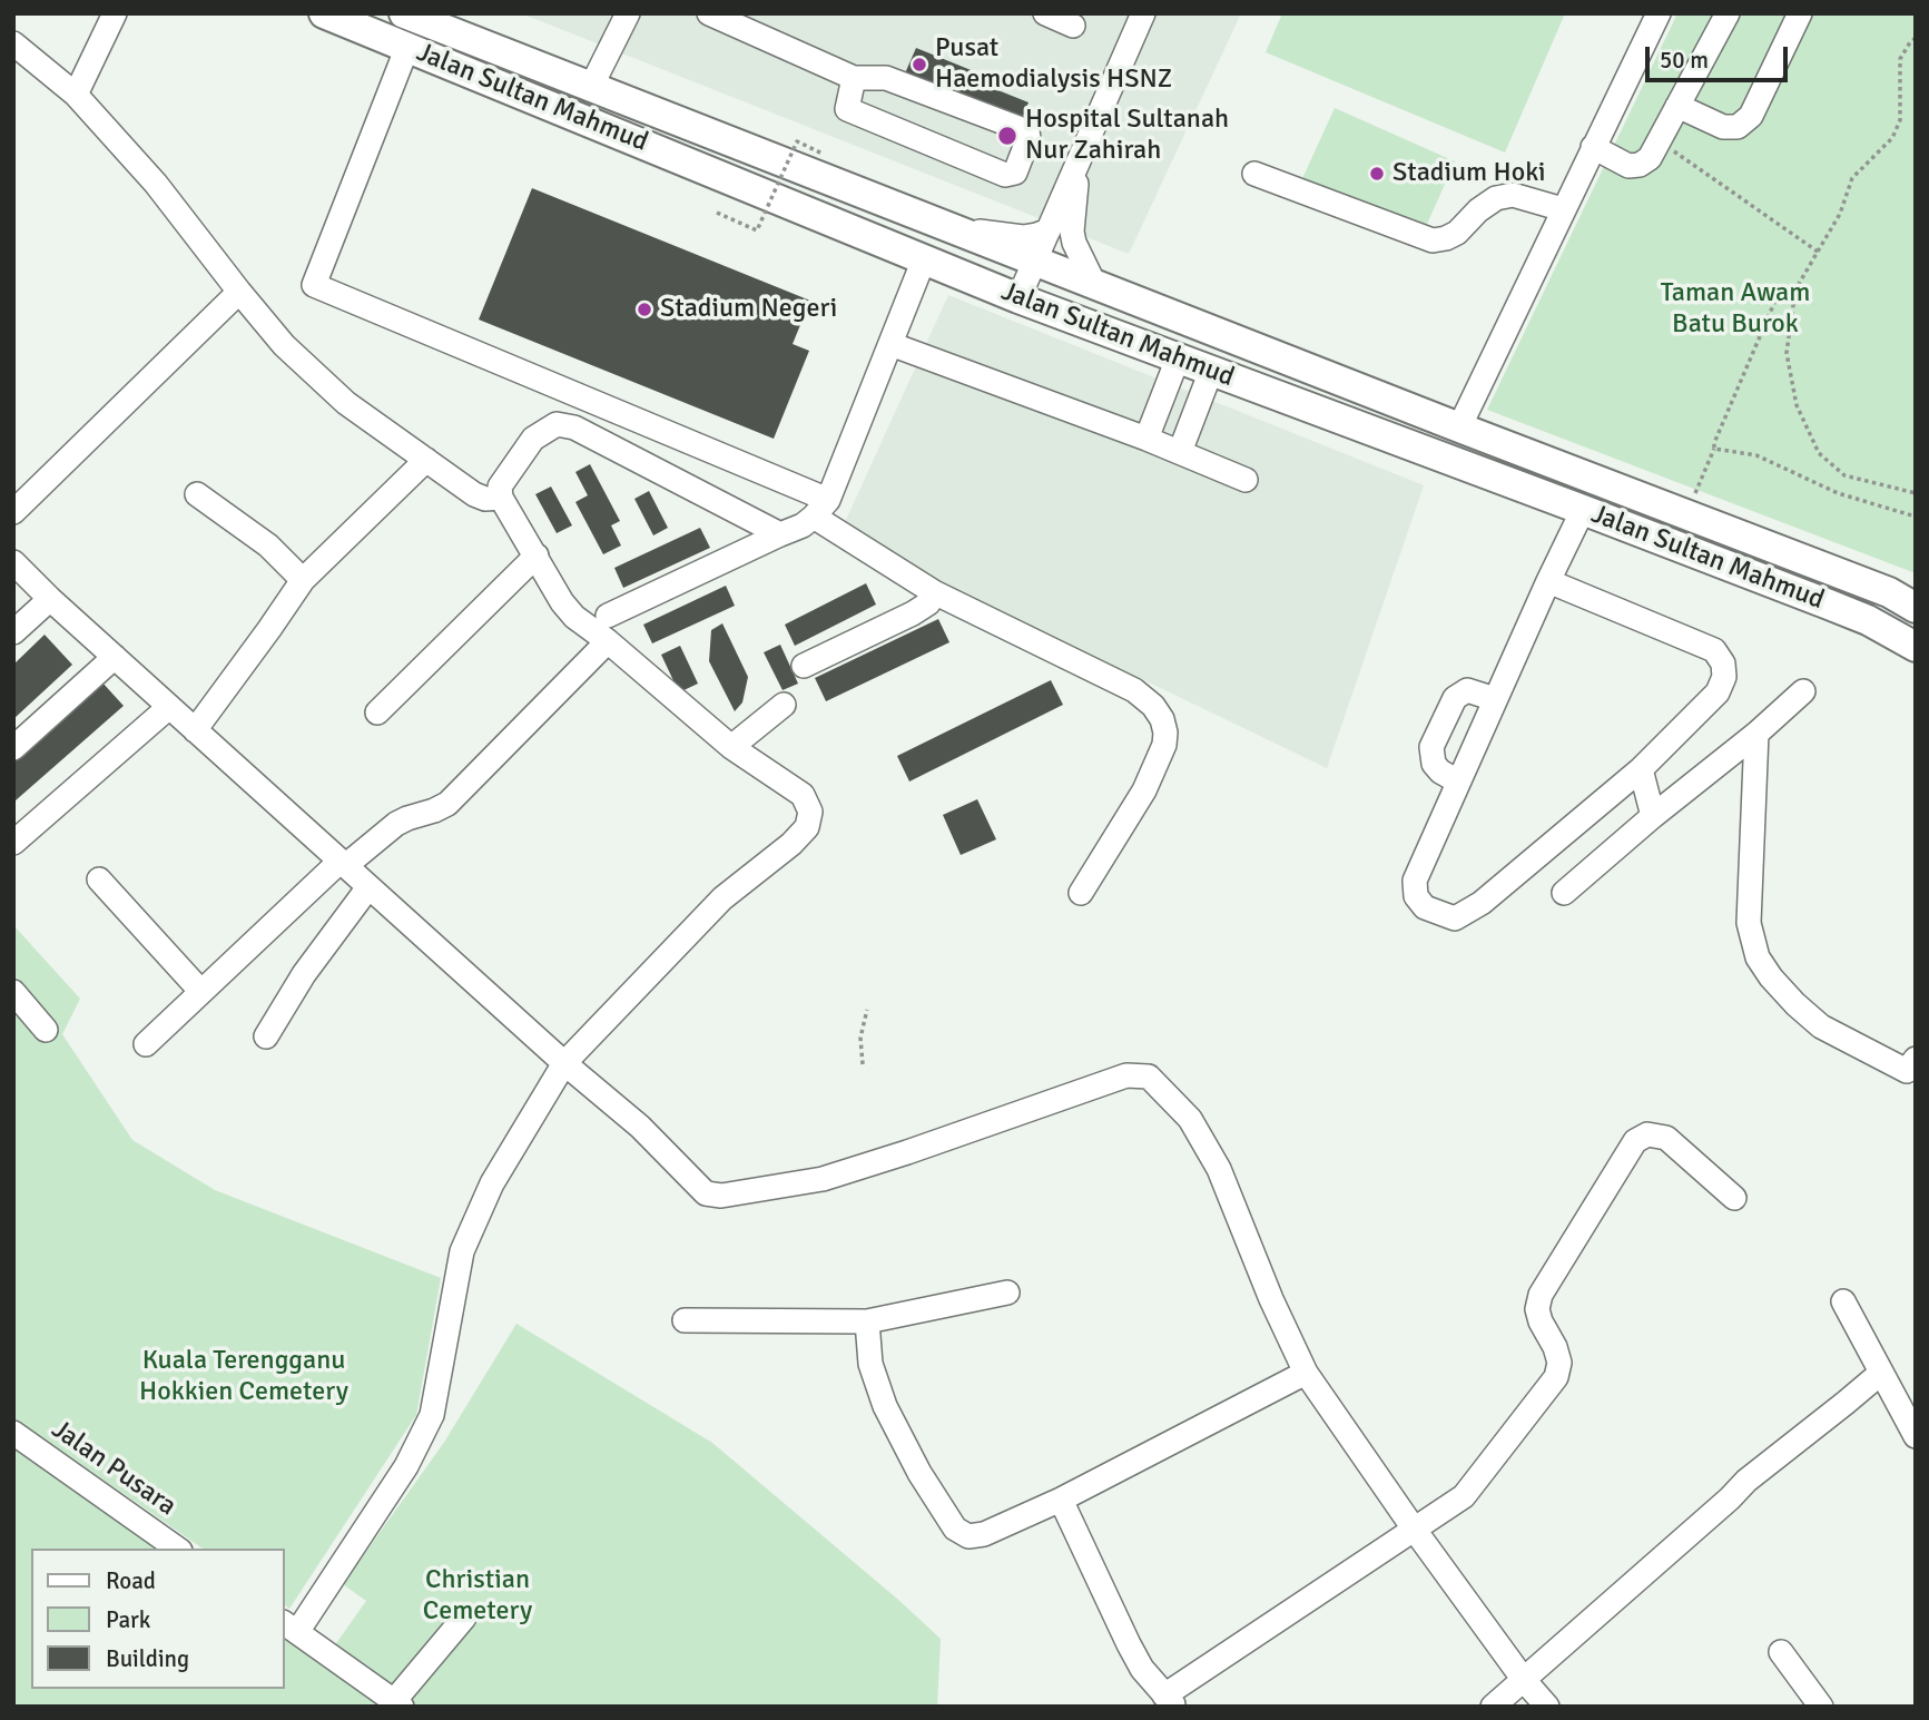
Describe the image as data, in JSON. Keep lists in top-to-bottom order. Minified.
{"streets":{"main road":["Jalan Sultan Mahmud"],"street":["Jalan Pusara"]},"parks":["Taman Awam Batu Burok","Kuala Terengganu Hokkien Cemetery","Christian Cemetery"],"places":["Pusat Haemodialysis HSNZ","Hospital Sultanah Nur Zahirah","Stadium Hoki","Stadium Negeri"],"legend":["Road","Park","Building"],"scale_bar":"50 m"}
